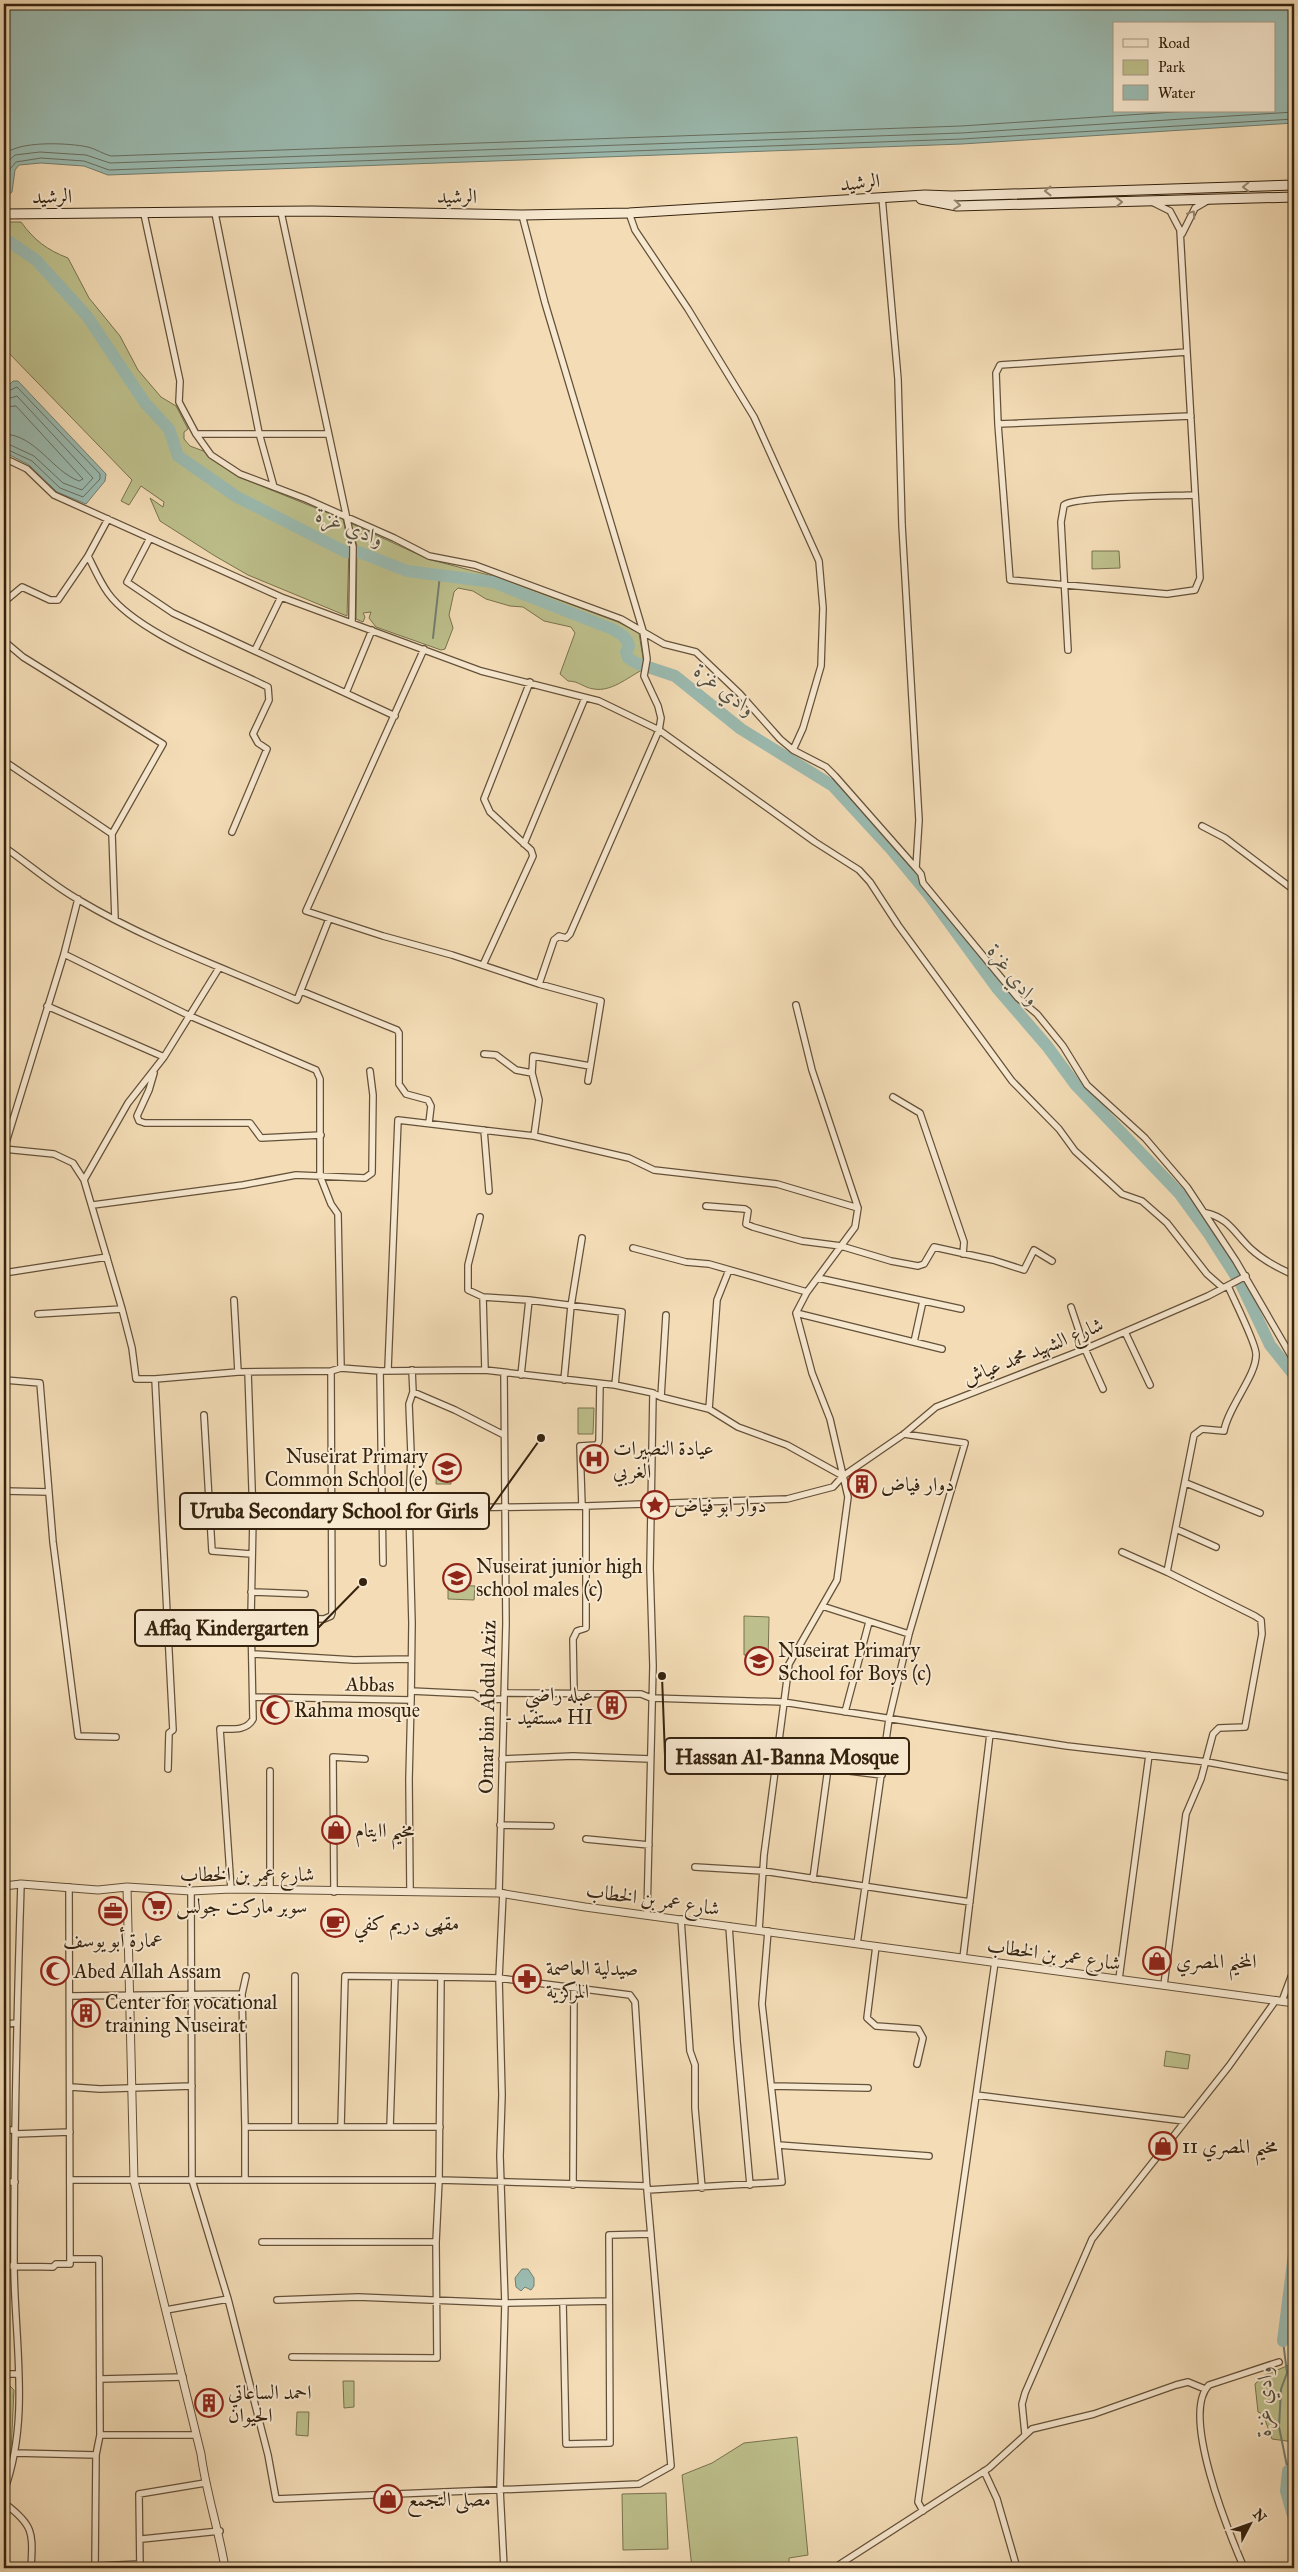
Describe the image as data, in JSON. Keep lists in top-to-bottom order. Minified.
{"streets":{"main road":["الرشيد"],"street":["شارع الشهيد محمد عياش","Abbas","Omar bin Abdul Aziz","شارع عمر بن الخطاب"]},"crossings":[["شارع الشهيد محمد عياش","Omar bin Abdul Aziz"],["Abbas","Omar bin Abdul Aziz"],["Omar bin Abdul Aziz","شارع عمر بن الخطاب"]],"water":["وادي غزة"],"places":{"other":["Uruba Secondary School for Girls","Affaq Kindergarten","Hassan Al-Banna Mosque"],"hospital":["عيادة النصيرات الغربي"],"school or university":["Nuseirat Primary Common School (e)","Nuseirat junior high school males (c)","Nuseirat Primary School for Boys (c)"],"building":["دوار فياض","عبله راضي - مستفيد HI","Center for vocational training Nuseirat","احمد الساعاتي الحيوان"],"place":["دوار ابو فياض"],"mosque":["Rahma mosque","Abed Allah Assam"],"shop":["مخيم اايتام","المخيم المصري","مخيم المصري 11","مصلى التجمع"],"supermarket":["سوبر ماركت جولس"],"office":["عمارة أبو يوسف"],"cafe":["مقهى دريم كفي"],"pharmacy":["صيدلية العاصمة المركزية"]},"legend":["Road","Park","Water"],"north":"top right"}
